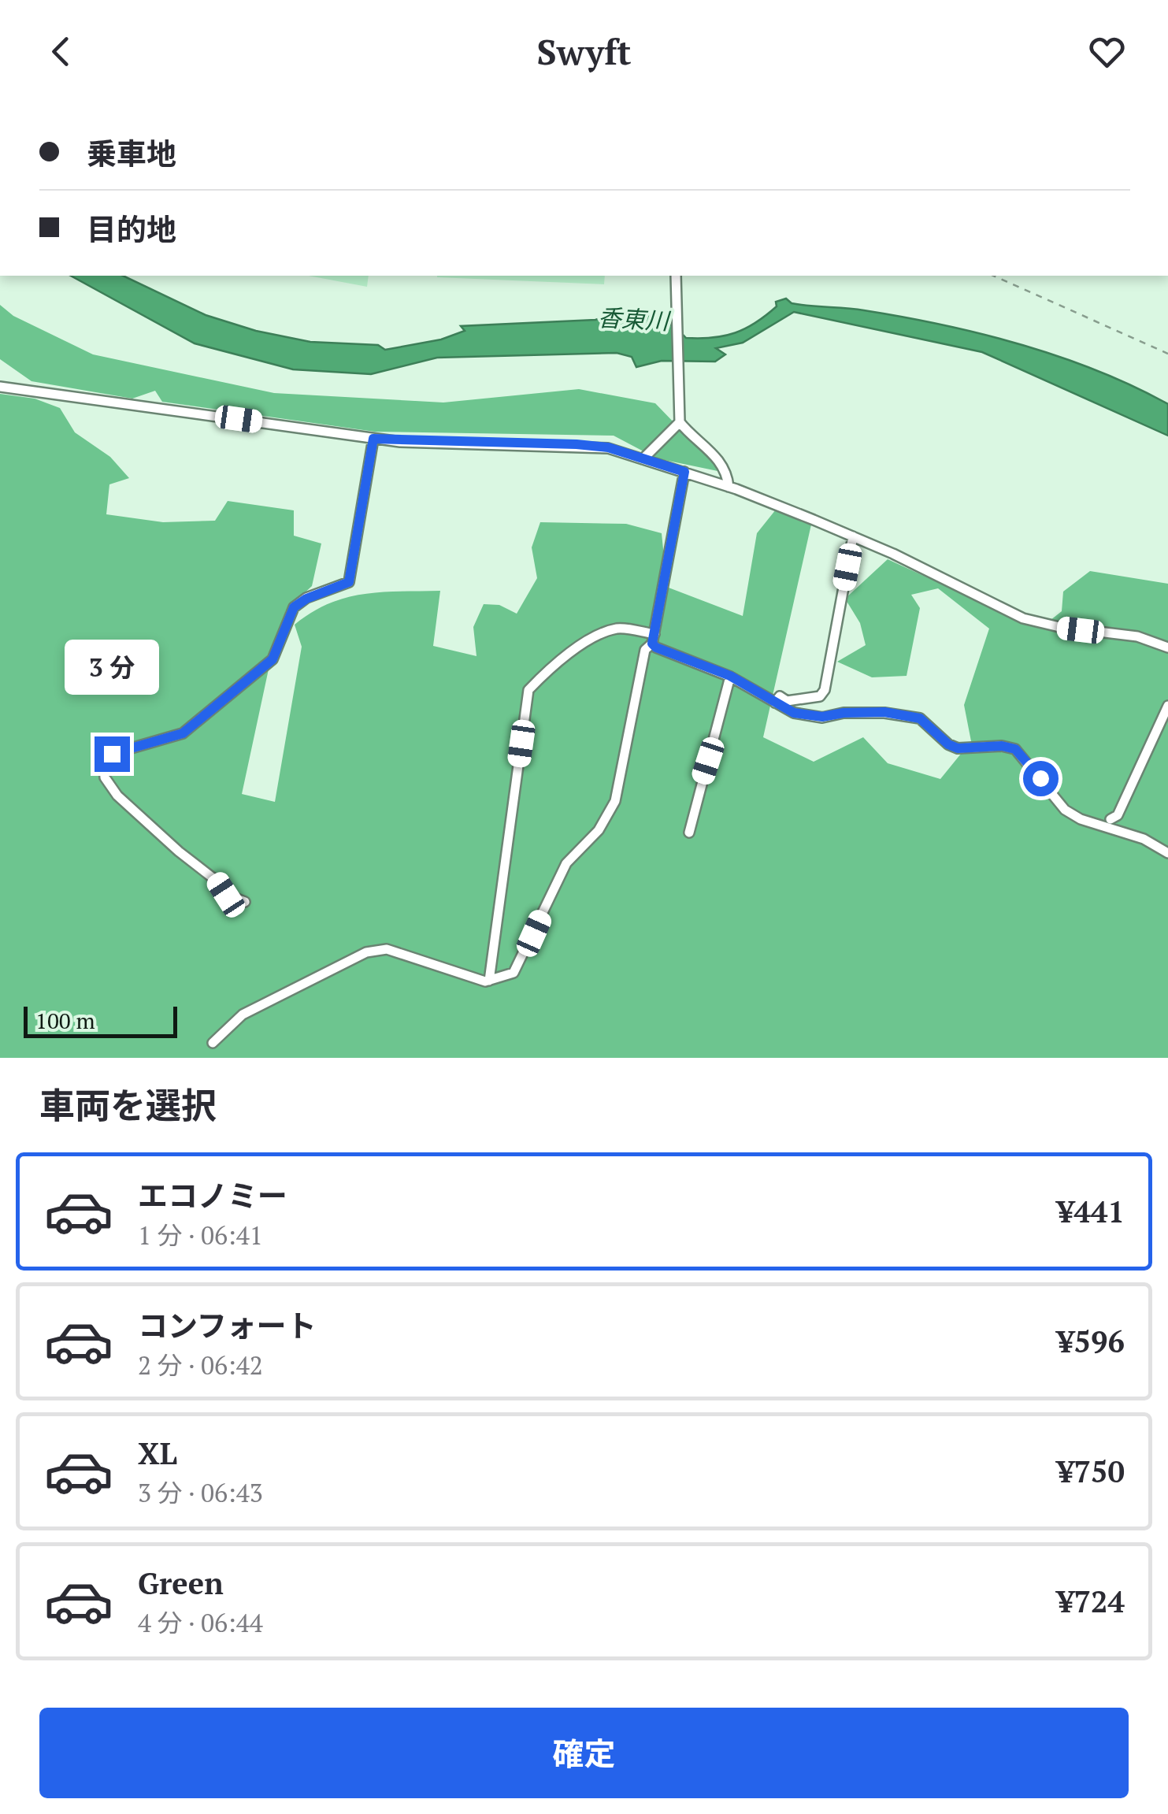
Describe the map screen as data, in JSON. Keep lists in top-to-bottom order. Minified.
{"water":["香東川"],"scale_bar":"100 m","page":{"header":"Swyft","banner":["乗車地","目的地"],"bubble":"3 分","scale":"100 m","heading":"車両を選択","list":[{"name":"エコノミー","note":"1 分 · 06:41","value":"¥441"},{"name":"コンフォート","note":"2 分 · 06:42","value":"¥596"},{"name":"XL","note":"3 分 · 06:43","value":"¥750"},{"name":"Green","note":"4 分 · 06:44","value":"¥724"}],"buttons":"確定"}}
